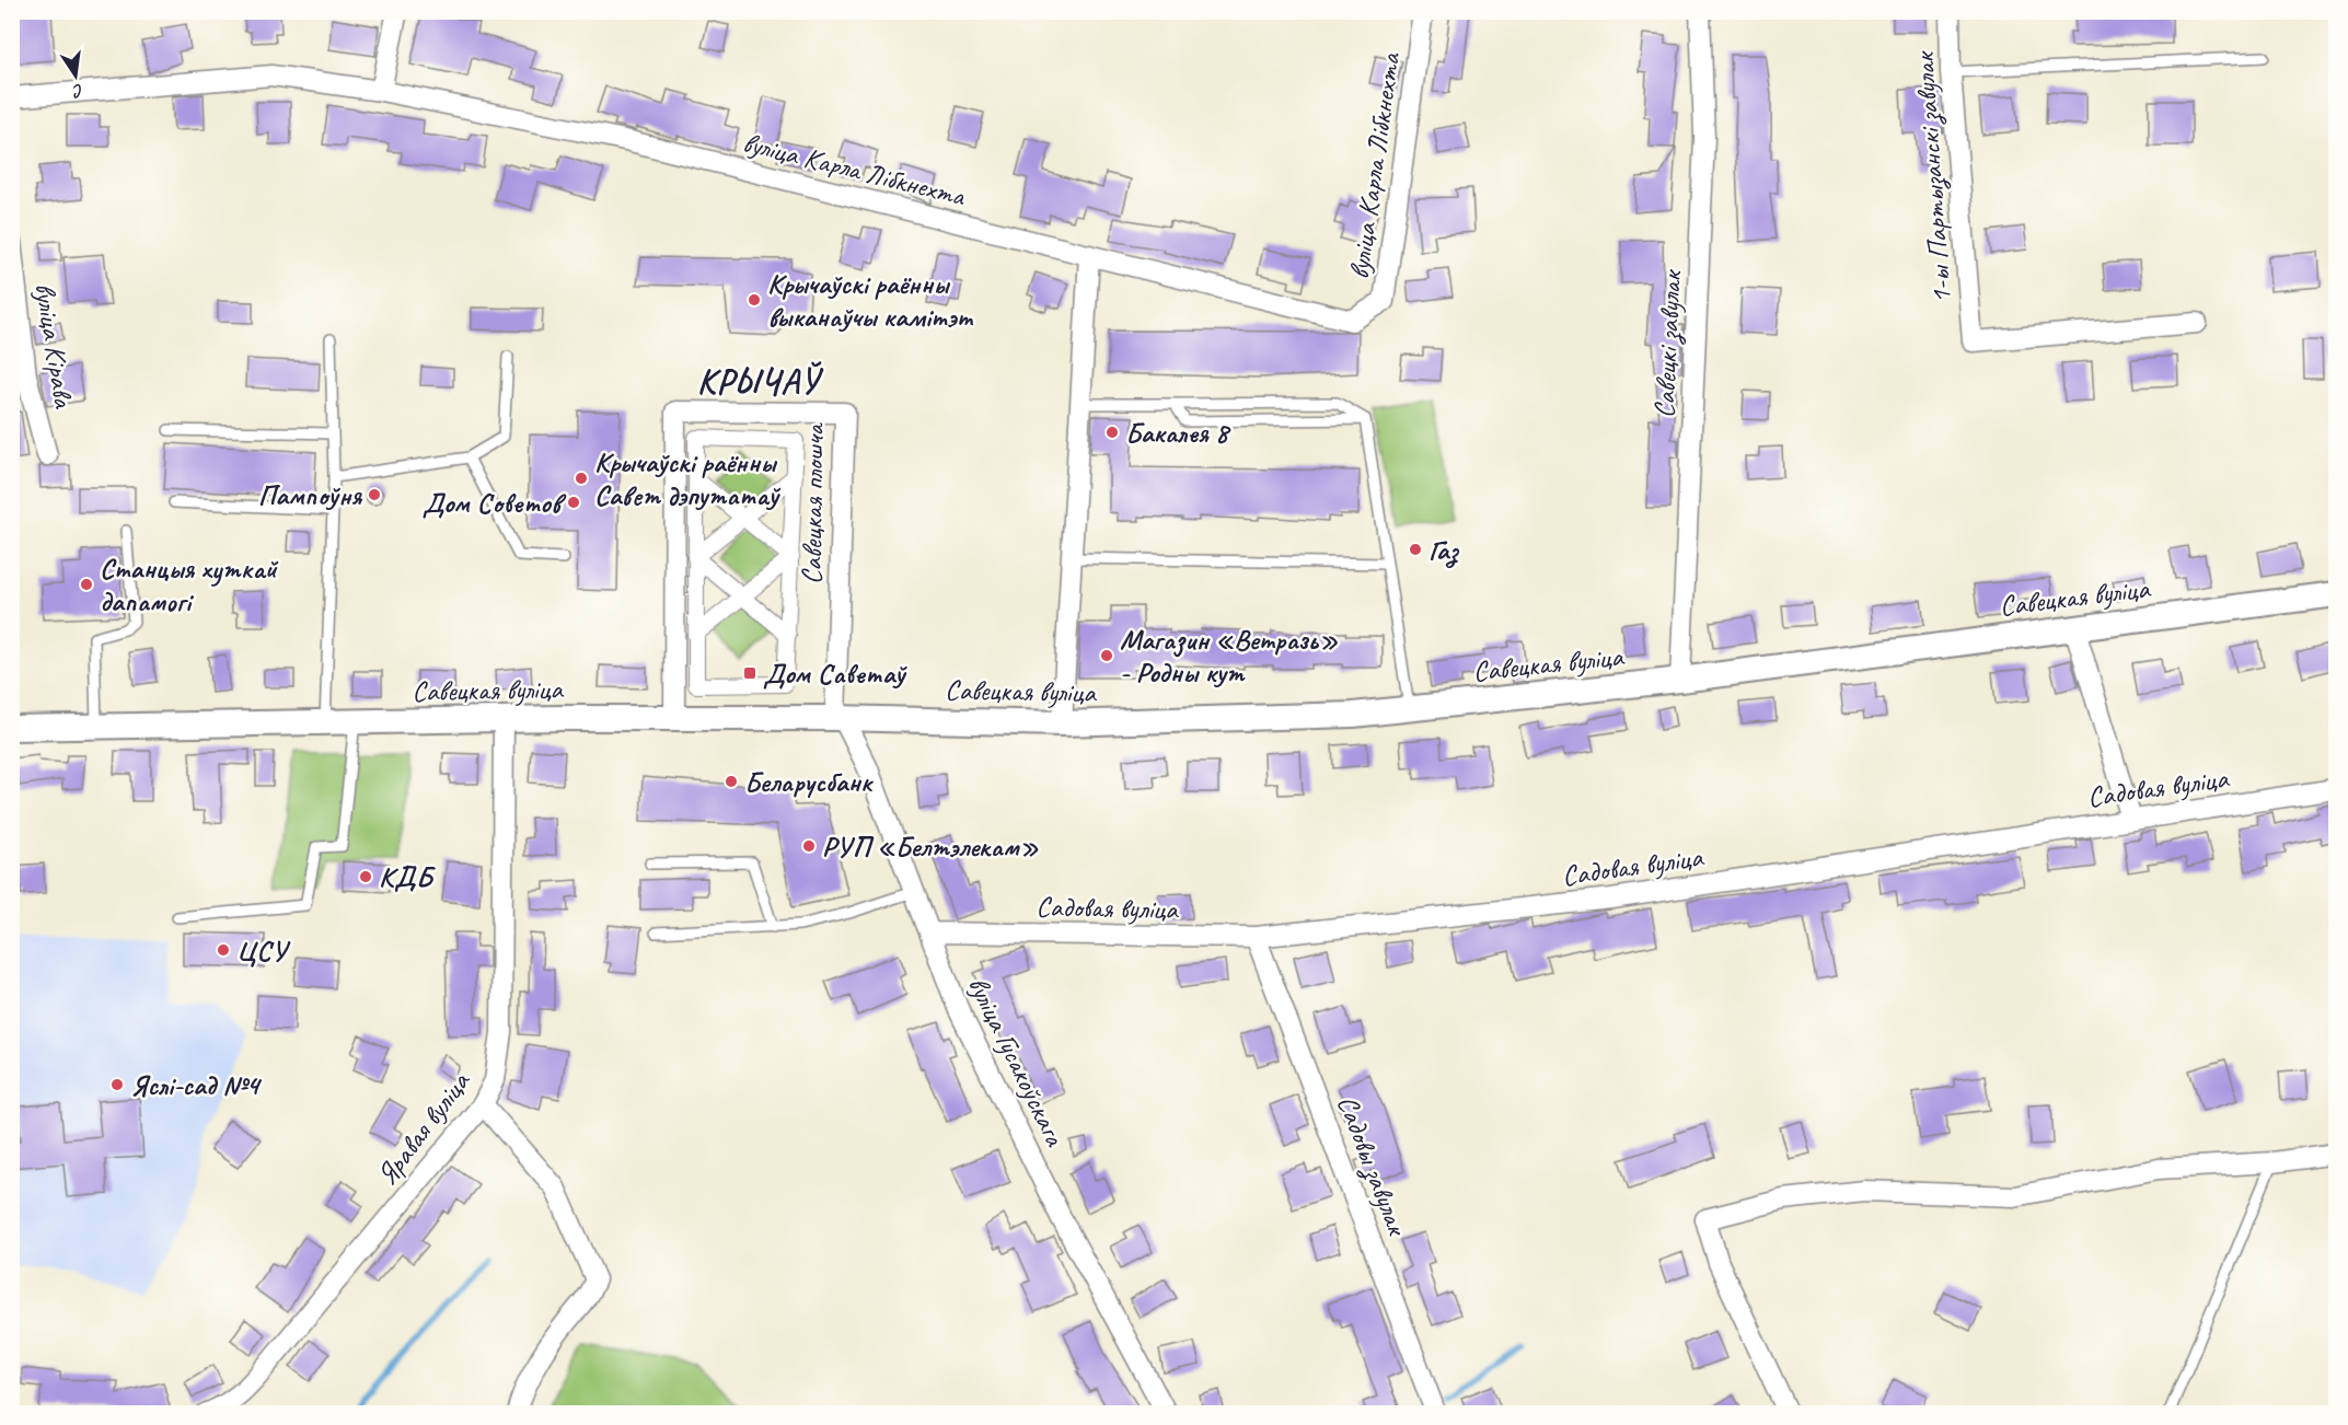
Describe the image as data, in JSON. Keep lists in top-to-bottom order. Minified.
{"streets":{"street":["вуліца Карла Лібкнехта","1-ы Партызанскі завулак","вуліца Кірава","Савецкі завулак","Савецкая плошча","Савецкая вуліца","Садовая вуліца","вуліца Гусакоўскага","Яравая вуліца","Садовы завулак"]},"crossings":[["Савецкі завулак","Савецкая вуліца"],["Савецкая плошча","Савецкая вуліца"],["Савецкая плошча","вуліца Гусакоўскага"],["Савецкая вуліца","вуліца Гусакоўскага"],["Савецкая вуліца","Яравая вуліца"],["Садовая вуліца","вуліца Гусакоўскага"],["Садовая вуліца","Садовы завулак"]],"districts":["КРЫЧАЎ"],"places":{"other":["Крычаўскі раённы выканаўчы камітэт","Бакалея 8","Крычаўскі раённы Савет дэпутатаў","Пампоўня","Дом Советов","Газ","Станцыя хуткай дапамогі","Магазин «Ветразь» - Родны кут","Беларусбанк","РУП «Белтэлекам»","КДБ","ЦСУ","Яслі-сад №4"],"transit":["Дом Саветаў"]},"north":"bottom"}
